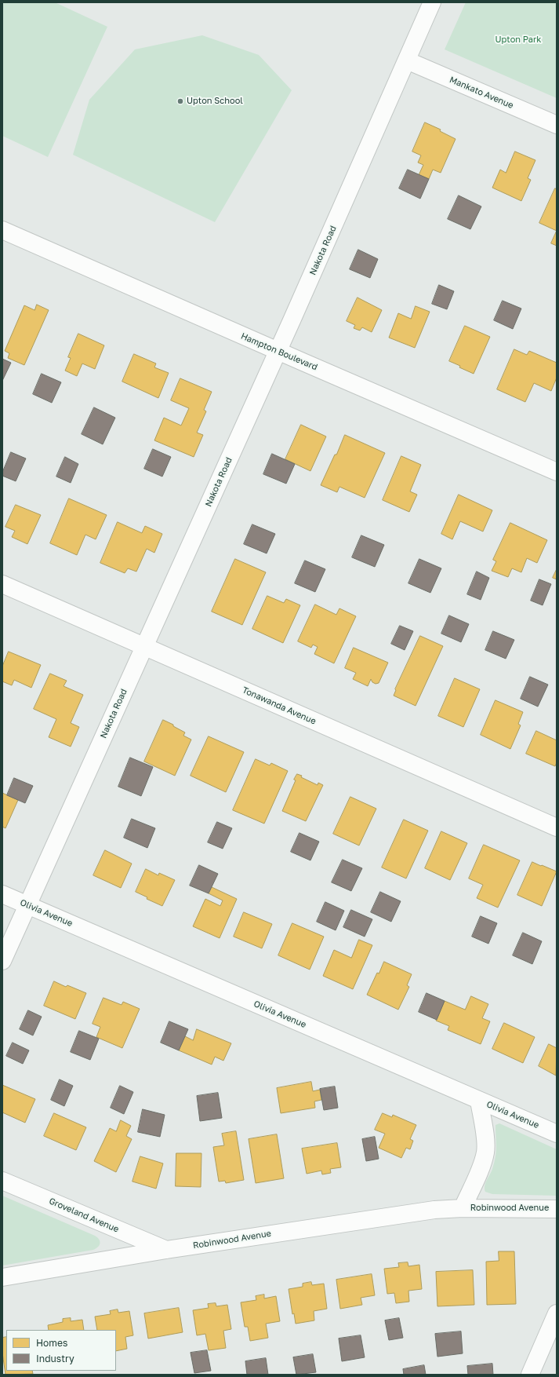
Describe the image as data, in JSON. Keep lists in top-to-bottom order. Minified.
{"streets":{"street":["Mankato Avenue","Nakota Road","Hampton Boulevard","Tonawanda Avenue","Olivia Avenue","Robinwood Avenue","Groveland Avenue"]},"crossings":[["Mankato Avenue","Nakota Road"],["Nakota Road","Hampton Boulevard"],["Nakota Road","Tonawanda Avenue"],["Nakota Road","Olivia Avenue"],["Olivia Avenue","Robinwood Avenue"],["Robinwood Avenue","Groveland Avenue"]],"parks":["Upton Park"],"places":["Upton School"],"legend":["Homes","Industry"]}
